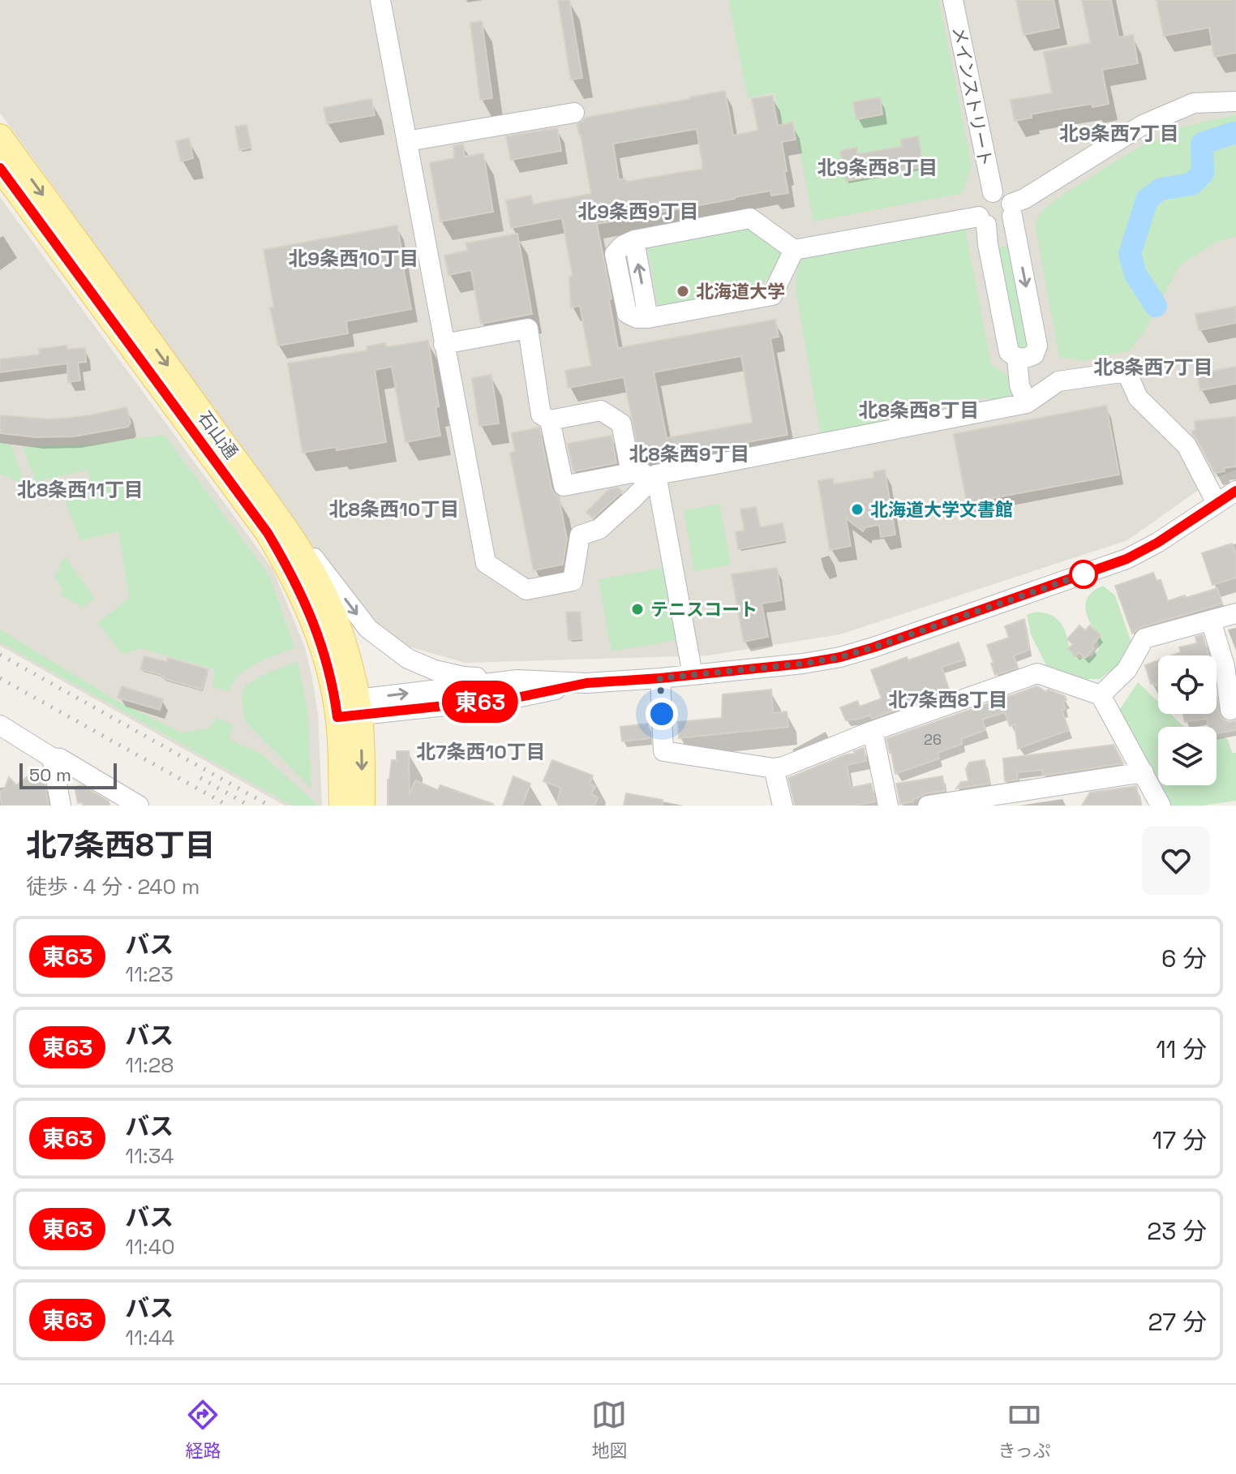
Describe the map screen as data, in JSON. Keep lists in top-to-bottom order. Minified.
{"streets":{"main road":["石山通"],"street":["メインストリート"]},"districts":["北9条西7丁目","北9条西8丁目","北9条西9丁目","北9条西10丁目","北8条西7丁目","北8条西8丁目","北8条西9丁目","北8条西11丁目","北8条西10丁目","北7条西8丁目","北7条西10丁目"],"places":["北海道大学","北海道大学文書館","テニスコート"],"lines":["bus line 東63"],"house_numbers":["26"],"scale_bar":"50 m","page":{"on_map":"東63","scale":"50 m","heading":["北7条西8丁目","徒歩 · 4 分 · 240 m"],"list":[{"mark":"東63","name":"バス","note":"11:23","value":"6 分"},{"mark":"東63","name":"バス","note":"11:28","value":"11 分"},{"mark":"東63","name":"バス","note":"11:34","value":"17 分"},{"mark":"東63","name":"バス","note":"11:40","value":"23 分"},{"mark":"東63","name":"バス","note":"11:44","value":"27 分"}],"tabs":["経路","地図","きっぷ"]}}
